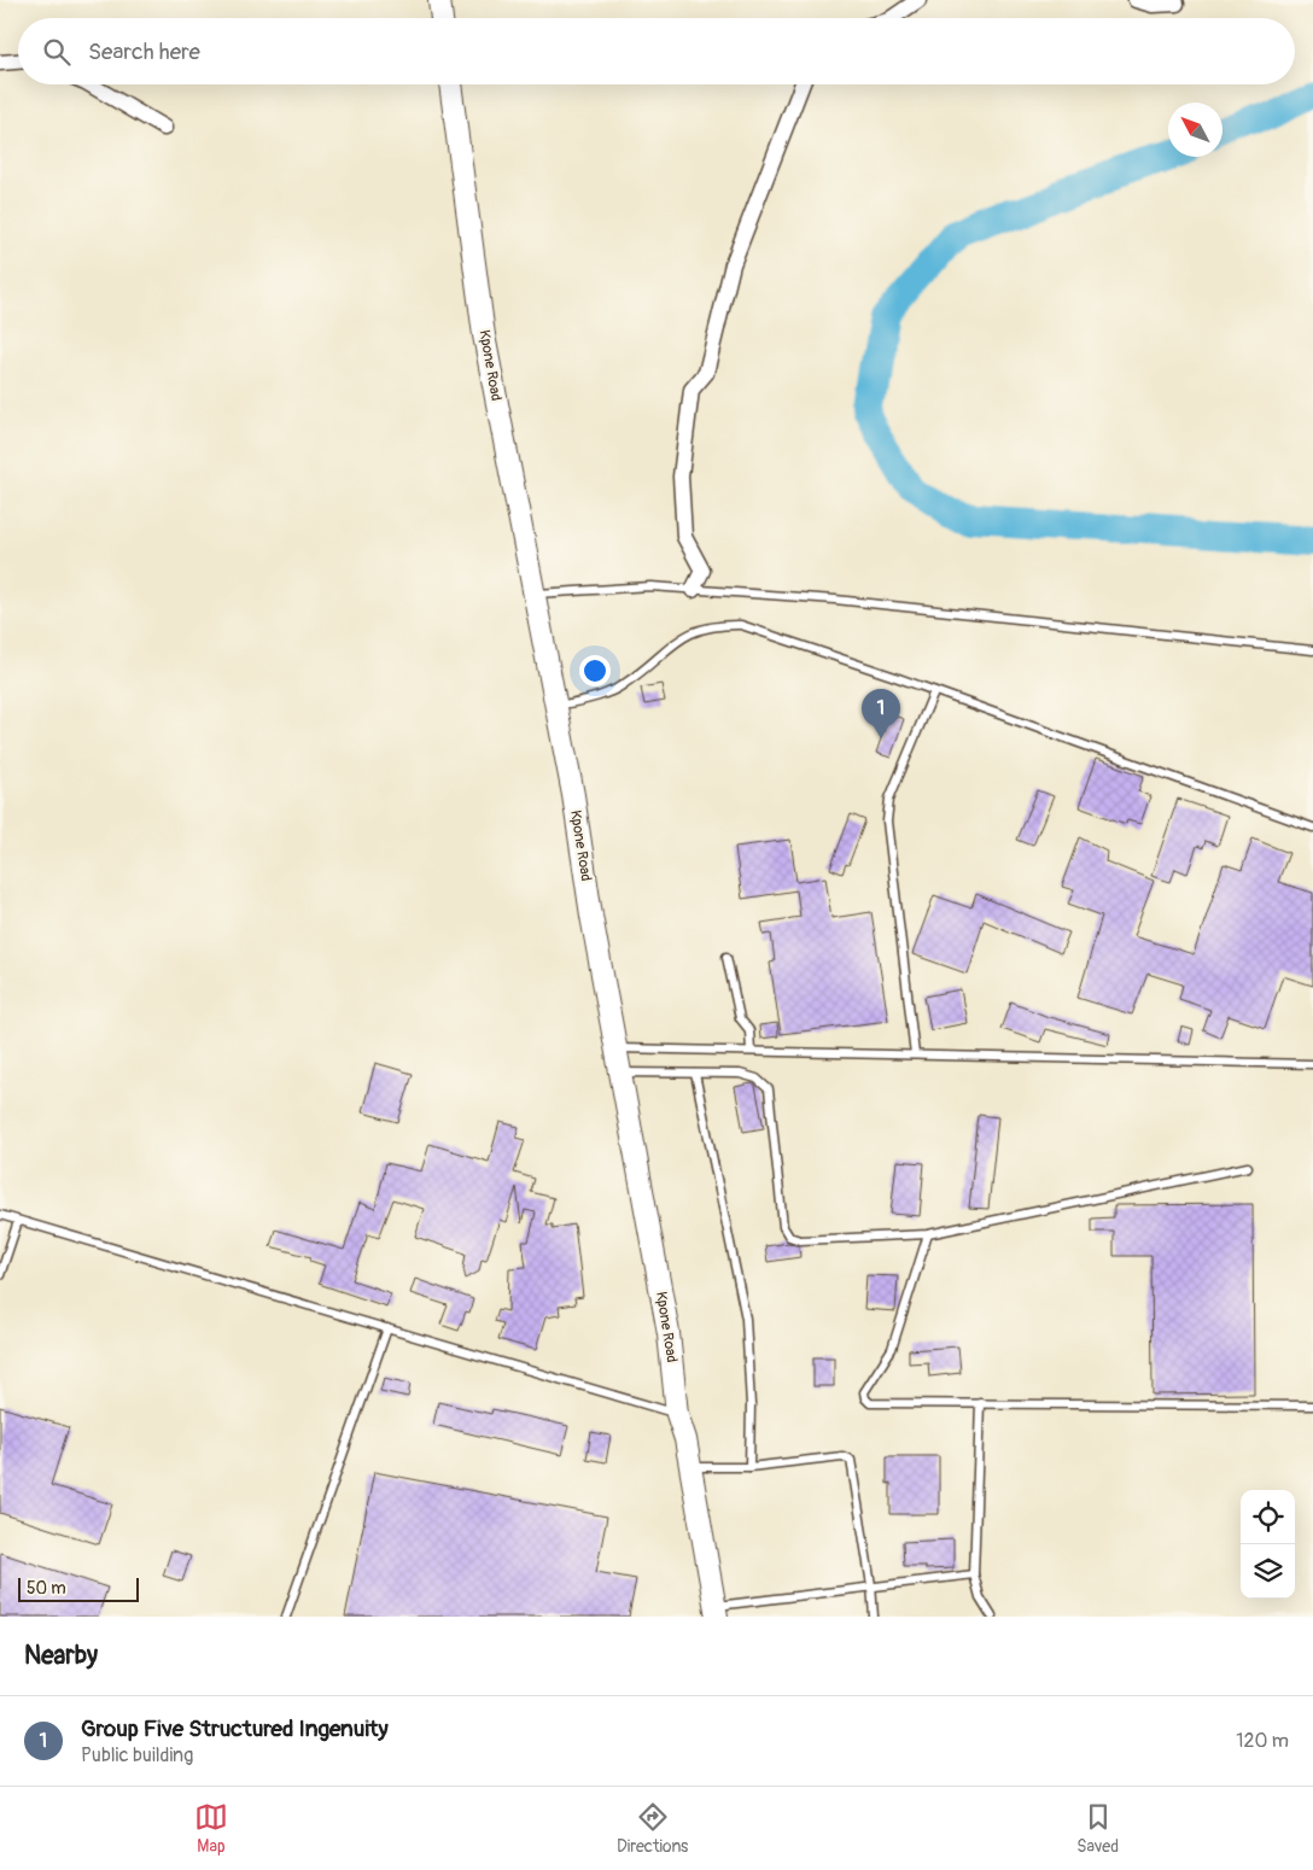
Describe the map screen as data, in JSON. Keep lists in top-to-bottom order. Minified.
{"streets":{"main road":["Kpone Road"]},"scale_bar":"50 m","north":"top left","page":{"search":"Search here","pins":"1","scale":"50 m","heading":"Nearby","list":[{"mark":"1","name":"Group Five Structured Ingenuity","note":"Public building","value":"120 m"}],"nav":["Map","Directions","Saved"]}}
